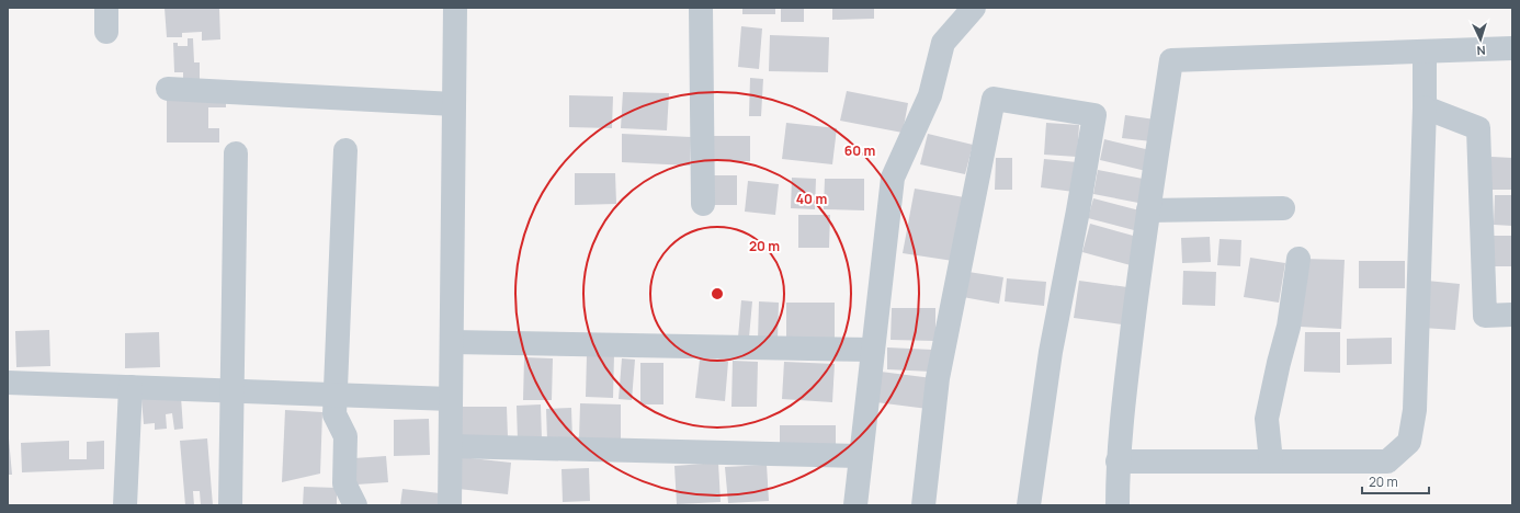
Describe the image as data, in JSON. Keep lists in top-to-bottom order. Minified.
{"scale_bar":"20 m","north":"bottom","rings":["60 m","40 m","20 m"]}
